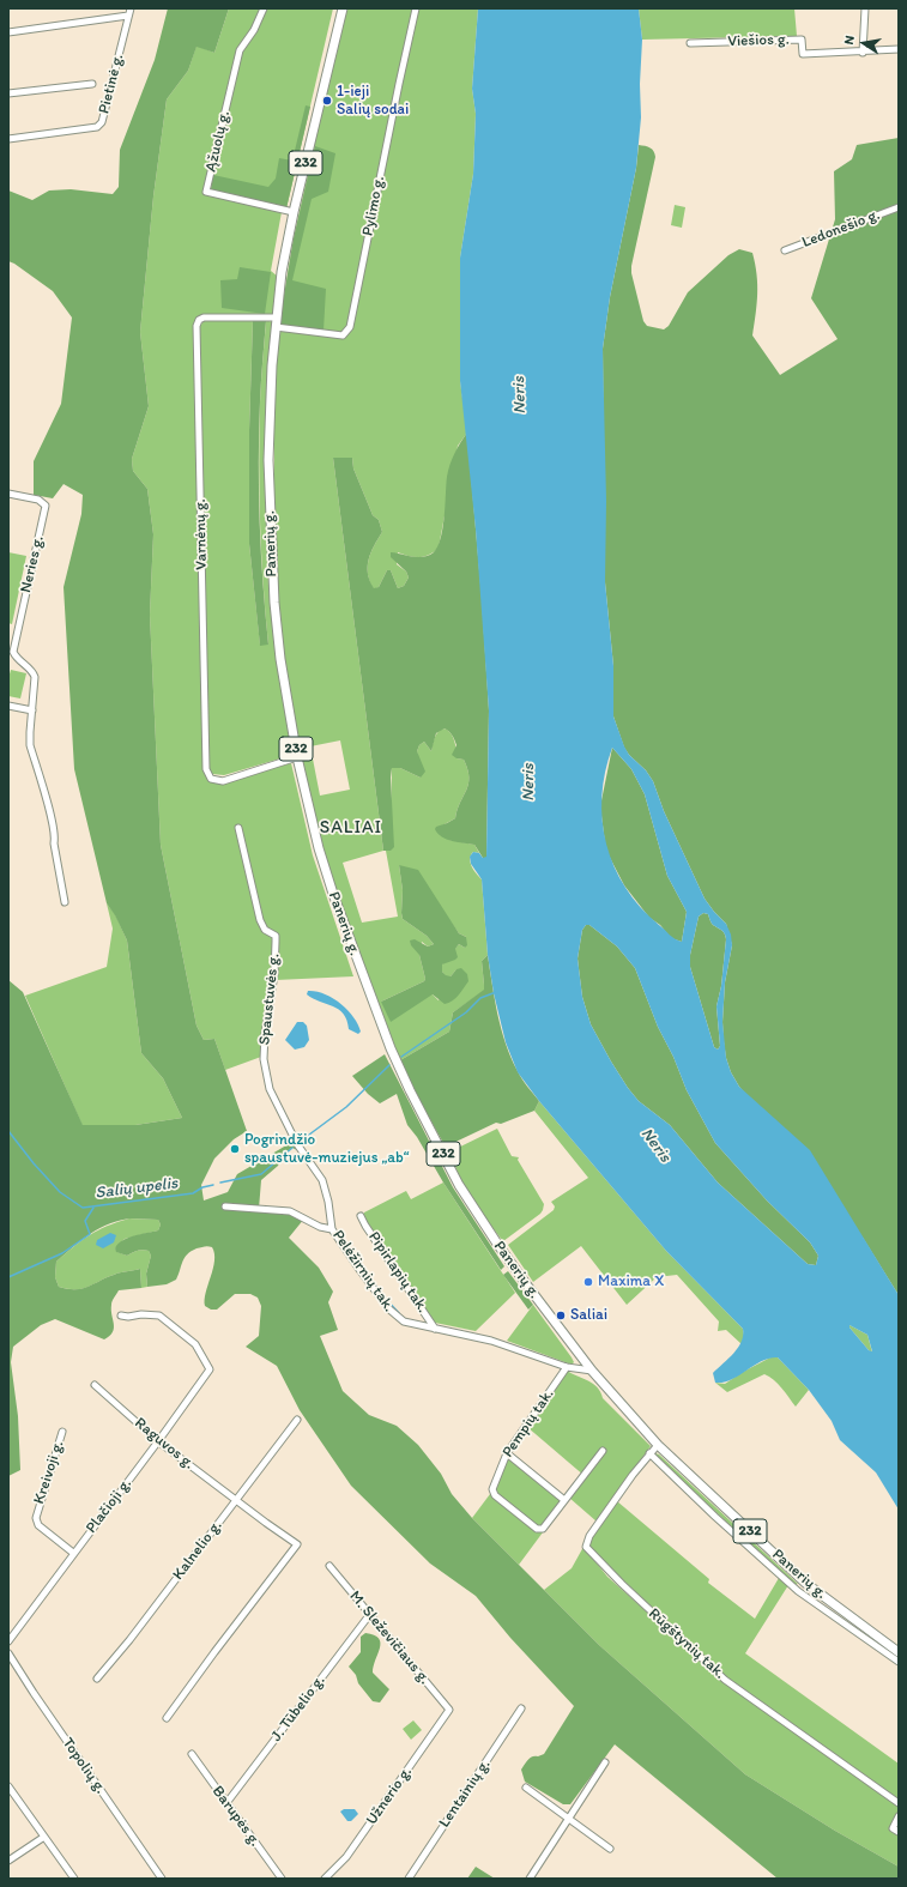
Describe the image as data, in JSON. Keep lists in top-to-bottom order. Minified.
{"streets":{"main road":["232","Panerių g."],"street":["Viešios g.","Pietinė g.","Ąžuolų g.","Pylimo g.","Ledonešio g.","Varnėnų g.","Neries g.","Spaustuvės g.","Pelėžirnių tak.","Pipirlapių tak.","Pempių tak.","Raguvos g.","Kreivoji g.","Plačioji g.","Kalnelio g.","M. Sleževičiaus g.","Rūgštynių tak.","J. Tūbelio g.","Topolių g.","Lentainių g.","Užnerio g.","Barupės g."]},"crossings":[["Ąžuolų g.","Panerių g."],["Pylimo g.","Varnėnų g."],["Pylimo g.","Panerių g."],["Varnėnų g.","Panerių g."],["Panerių g.","Pelėžirnių tak."],["Panerių g.","Rūgštynių tak."],["Spaustuvės g.","Pelėžirnių tak."],["Pelėžirnių tak.","Pipirlapių tak."],["Pelėžirnių tak.","Pempių tak."],["Raguvos g.","Plačioji g."],["Raguvos g.","Kalnelio g."],["Kreivoji g.","Plačioji g."],["M. Sleževičiaus g.","J. Tūbelio g."],["M. Sleževičiaus g.","Užnerio g."],["J. Tūbelio g.","Barupės g."]],"districts":["SALIAI"],"water":["Neris","Salių upelis"],"places":["1-ieji Salių sodai","Pogrindžio spaustuvė-muziejus „ab“","Maxima X","Saliai"],"north":"left"}
